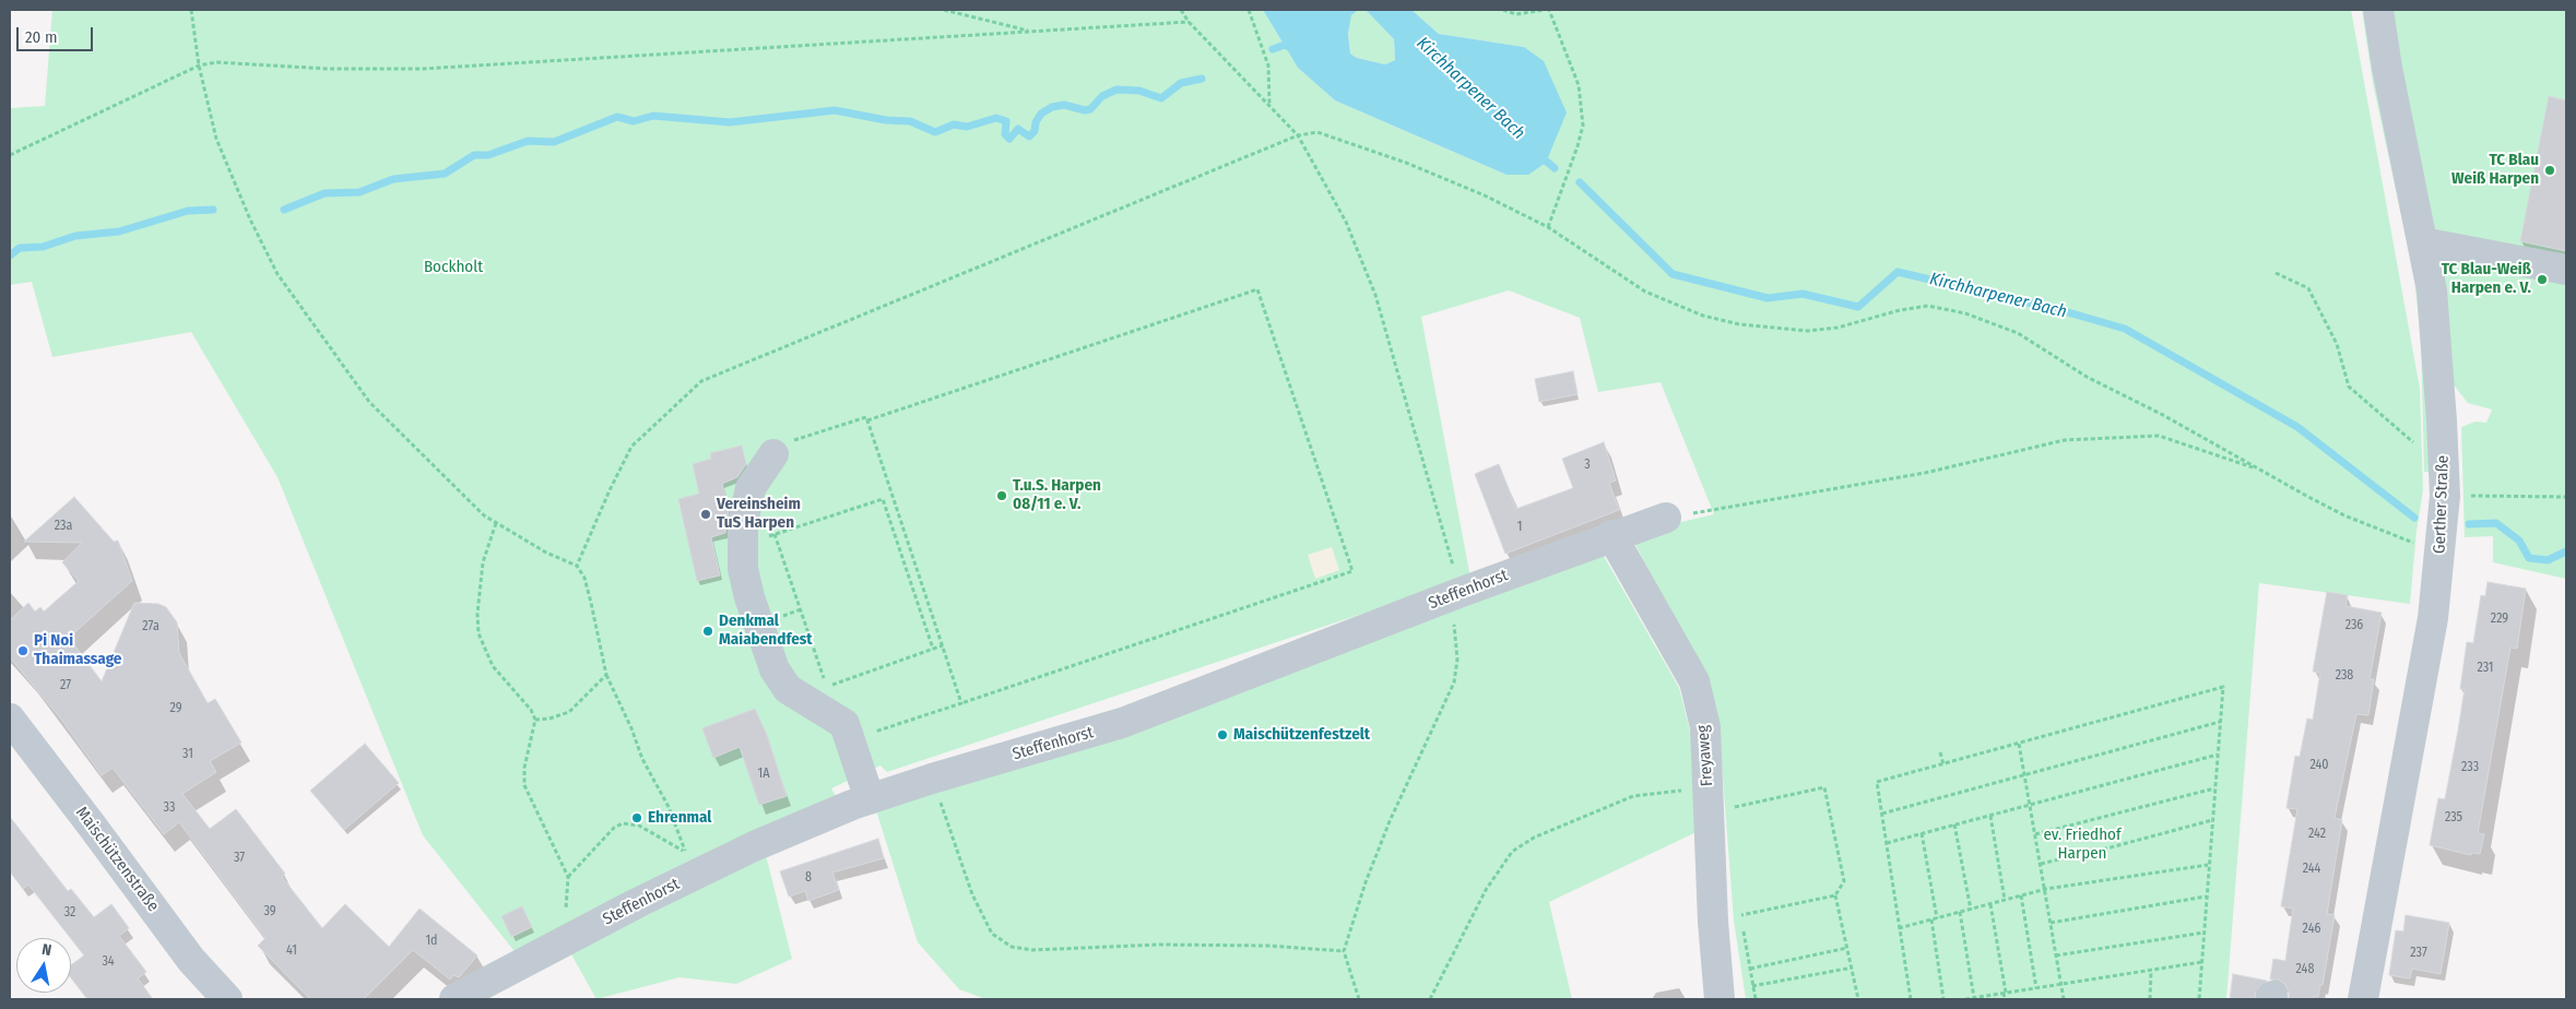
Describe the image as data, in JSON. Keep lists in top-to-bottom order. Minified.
{"streets":{"street":["Gerther Straße","Steffenhorst","Freyaweg","Maischützenstraße"]},"crossings":[["Steffenhorst","Freyaweg"]],"water":["Kirchharpener Bach"],"parks":["Bockholt","ev. Friedhof Harpen"],"places":["TC Blau Weiß Harpen","TC Blau-Weiß Harpen e. V.","T.u.S. Harpen 08/11 e. V.","Vereinsheim TuS Harpen","Denkmal Maiabendfest","Pi Noi Thaimassage","Maischützenfestzelt","Ehrenmal"],"house_numbers":["3","23a","1","229","236","27a","231","238","27","29","31","240","233","1A","33","235","242","37","244","8","39","32","246","1d","41","237","34","248"],"scale_bar":"20 m","north":"top"}
